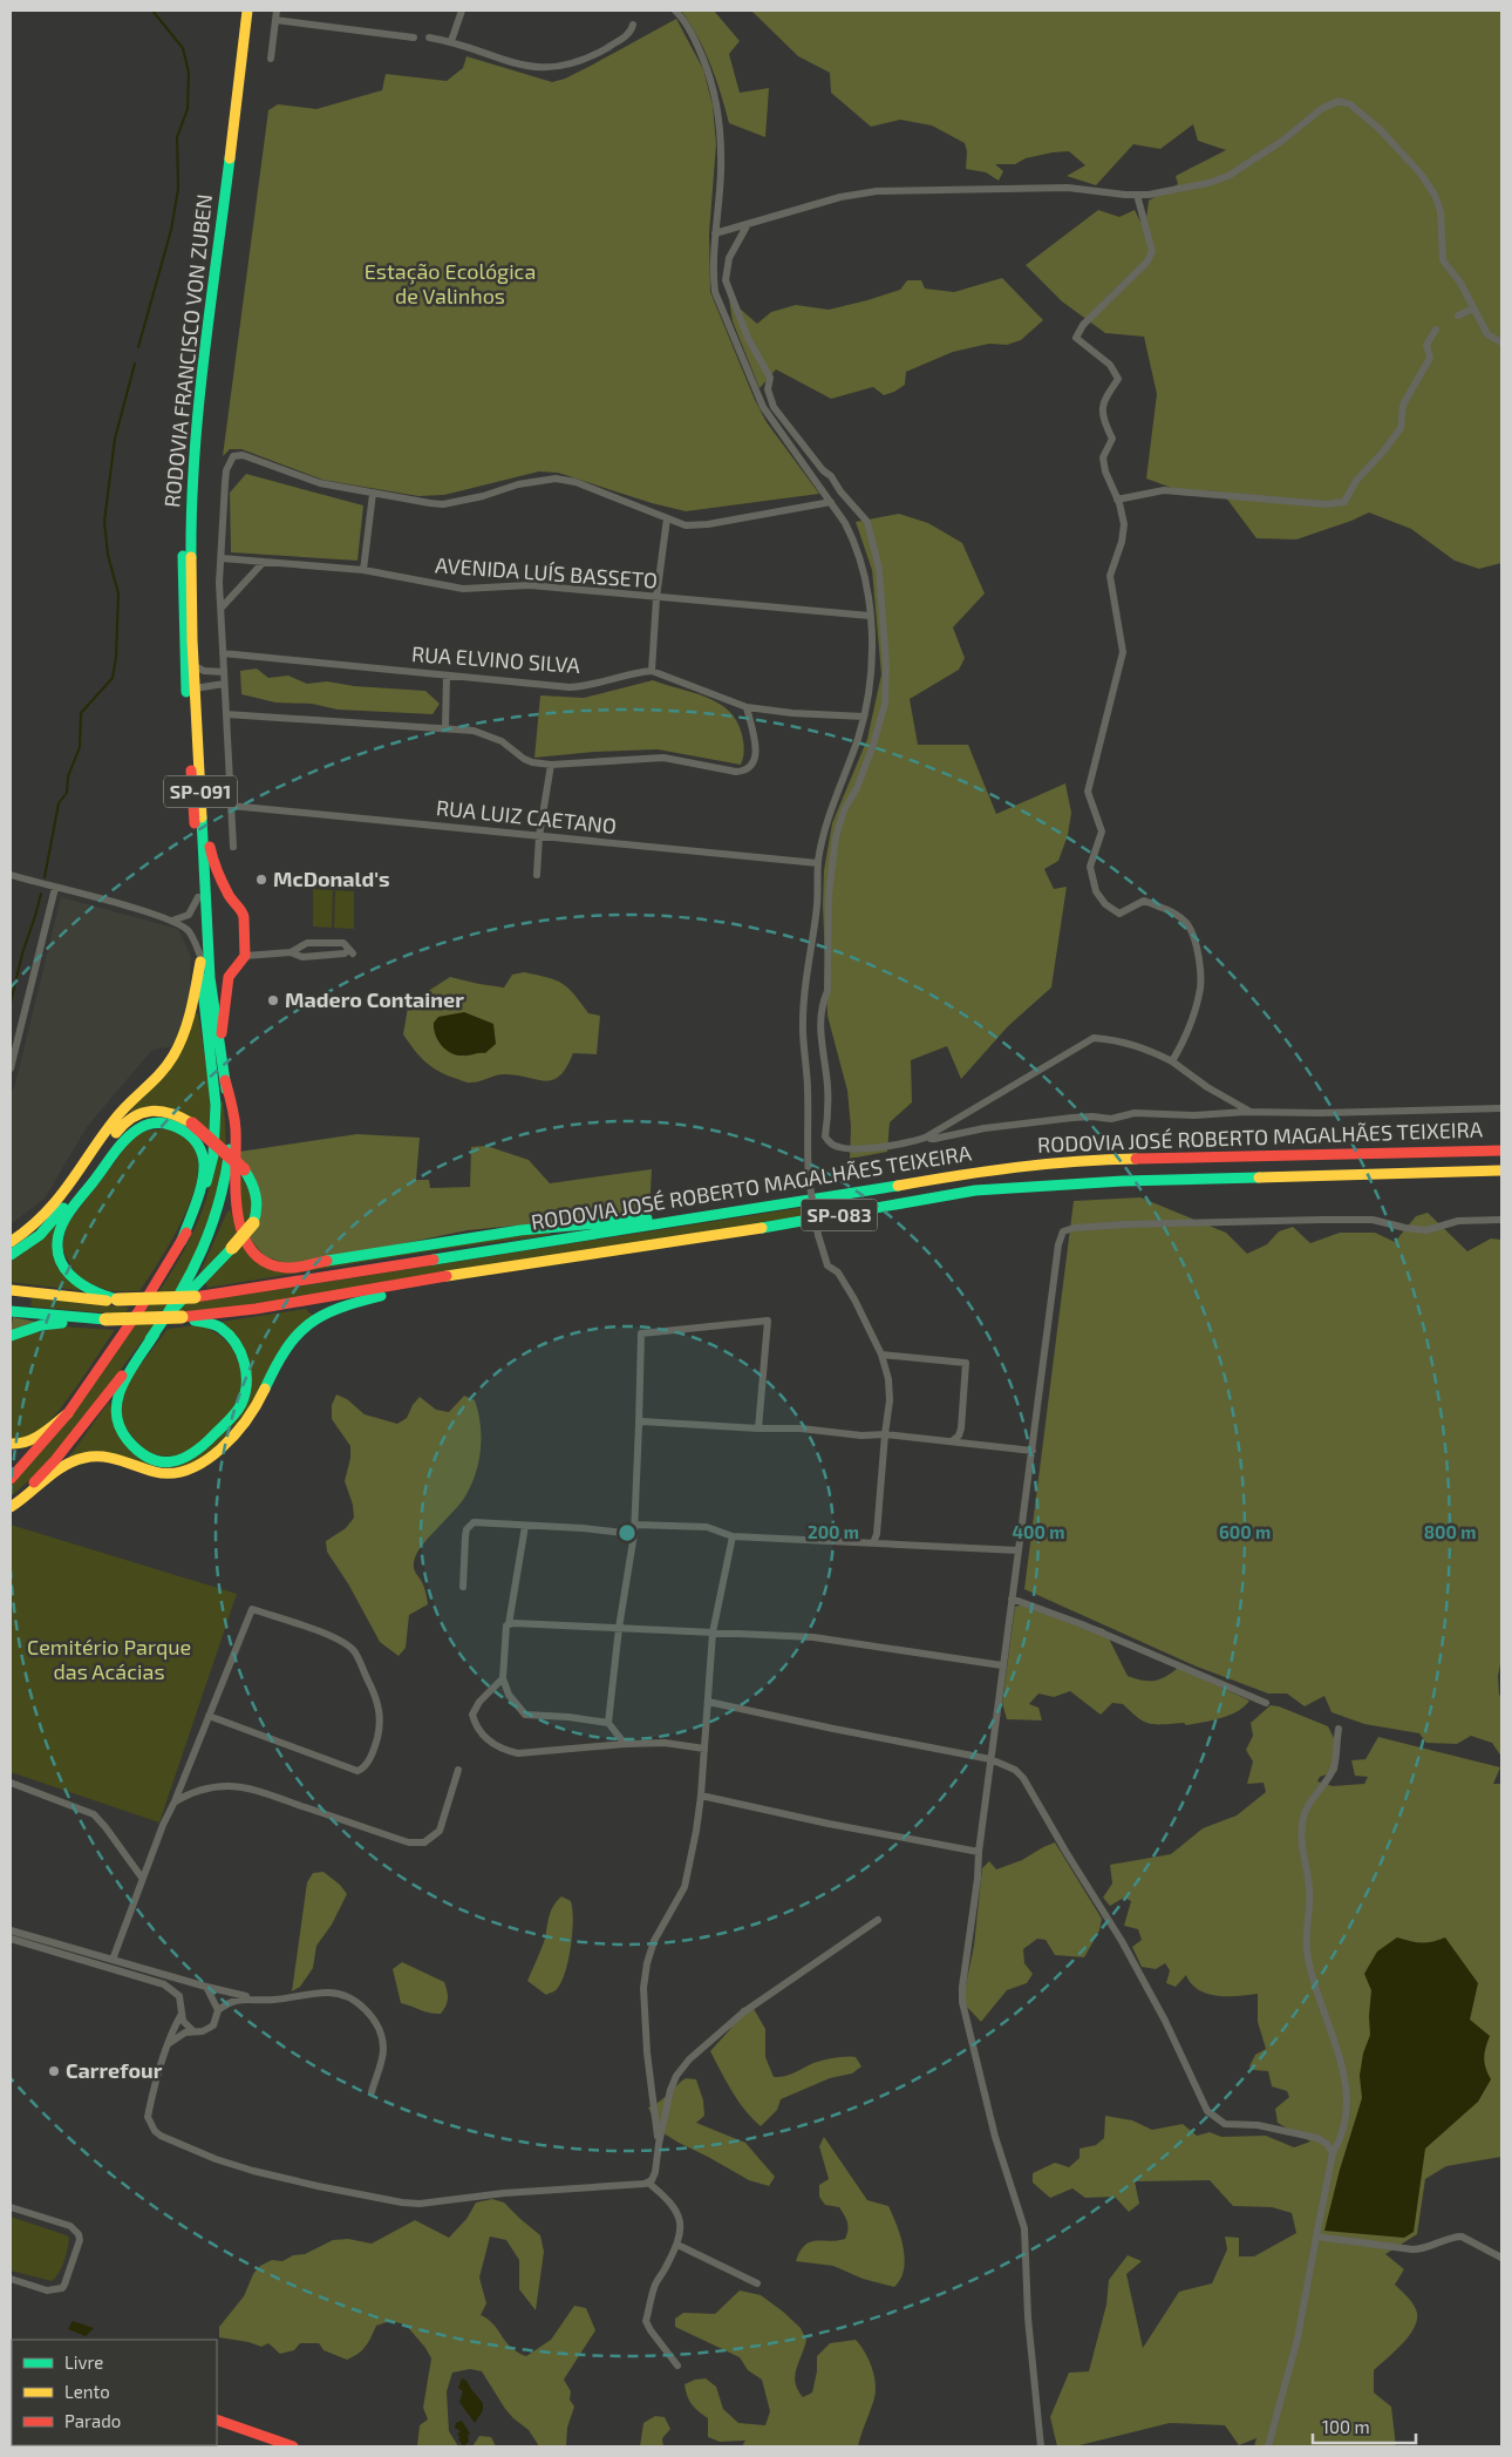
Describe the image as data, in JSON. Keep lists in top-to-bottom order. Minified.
{"streets":{"main road":["RODOVIA FRANCISCO VON ZUBEN","SP-091","RODOVIA JOSÉ ROBERTO MAGALHÃES TEIXEIRA","SP-083"],"street":["AVENIDA LUÍS BASSETO","RUA ELVINO SILVA","RUA LUIZ CAETANO"]},"crossings":[["RODOVIA FRANCISCO VON ZUBEN","RODOVIA JOSÉ ROBERTO MAGALHÃES TEIXEIRA"]],"parks":["Estação Ecológica de Valinhos","Cemitério Parque das Acácias"],"places":["McDonald's","Madero Container","Carrefour"],"legend":["Livre","Lento","Parado"],"scale_bar":"100 m","rings":["200 m","400 m","600 m","800 m"]}
